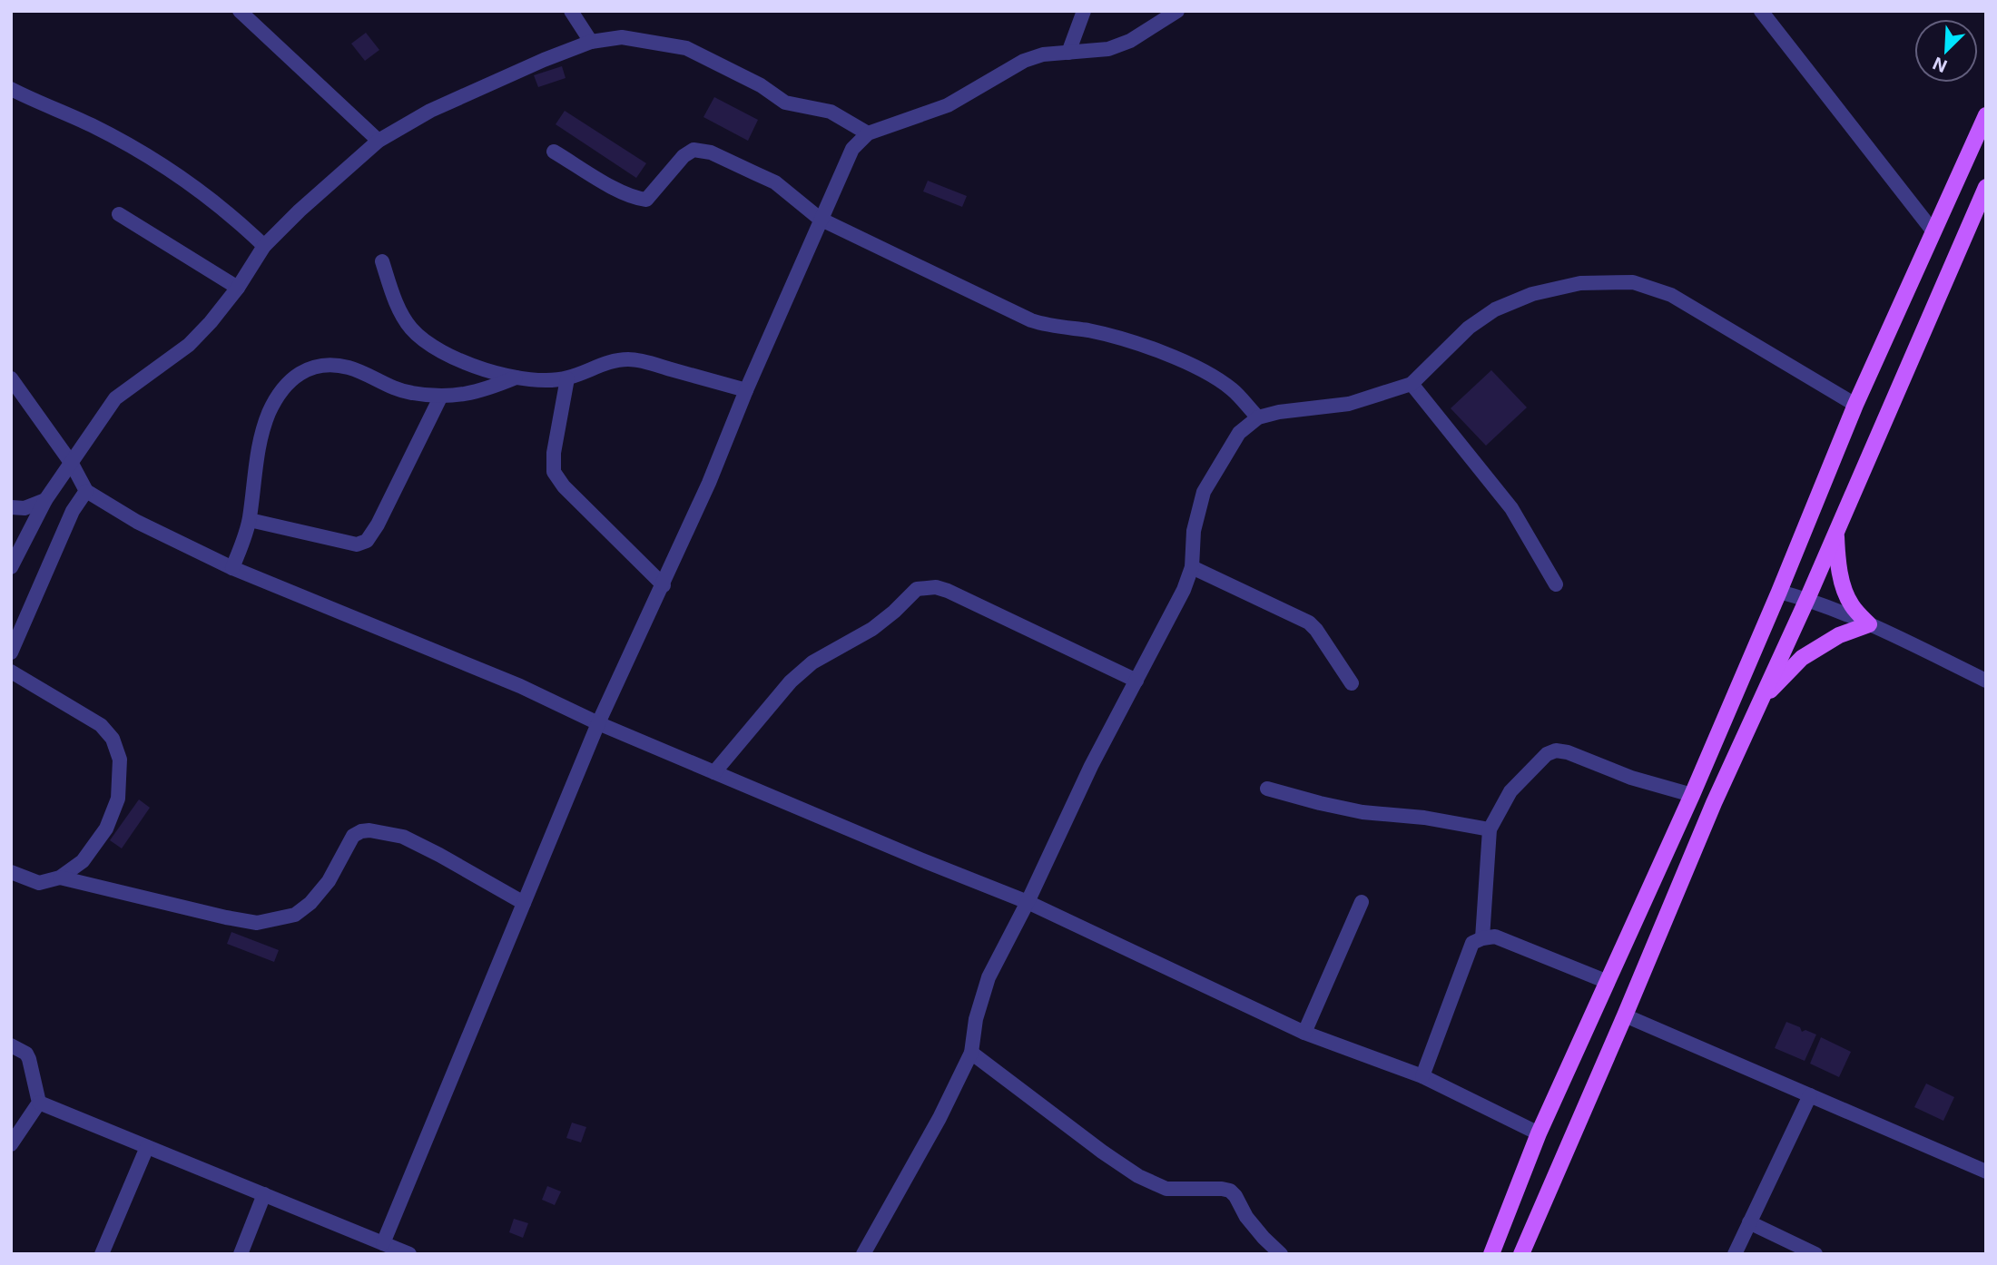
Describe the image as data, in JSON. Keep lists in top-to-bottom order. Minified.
{"north":"bottom left"}
